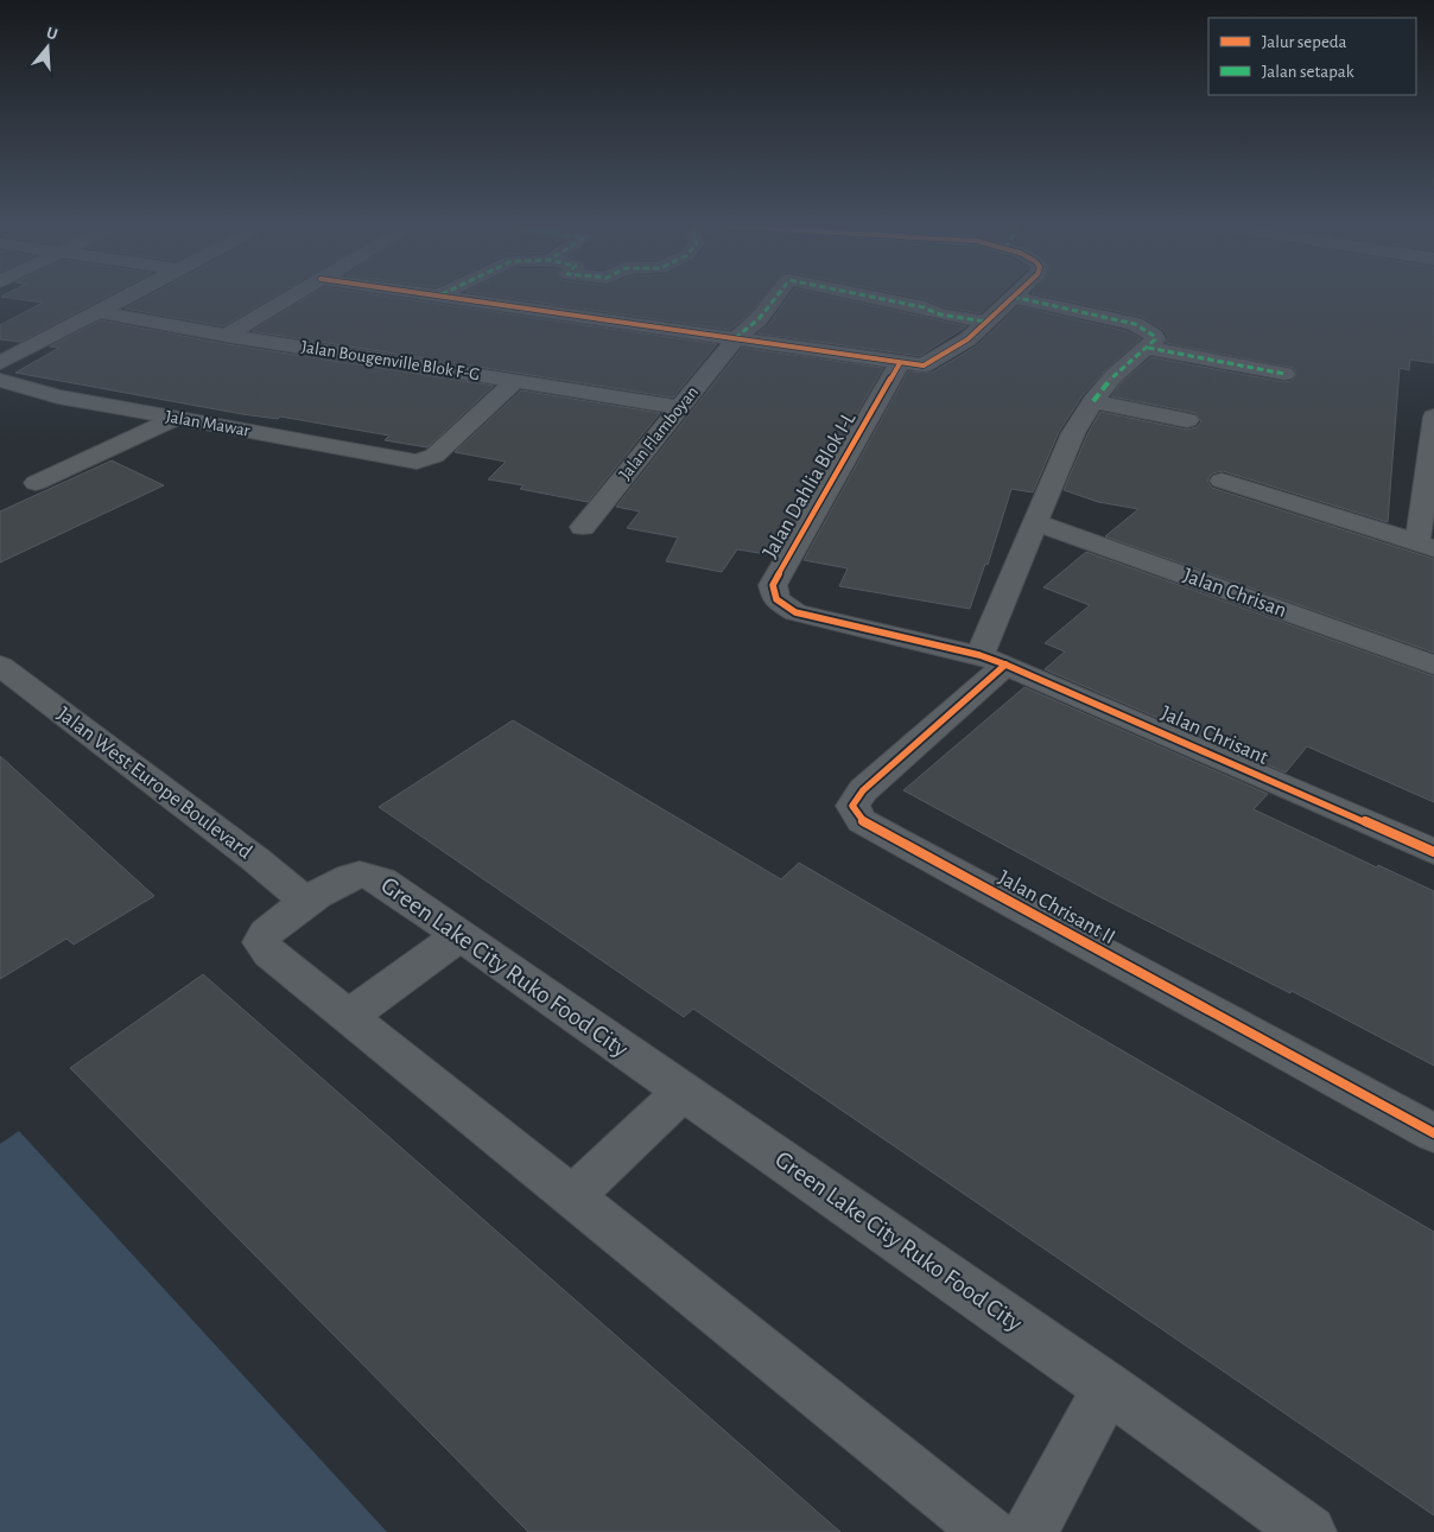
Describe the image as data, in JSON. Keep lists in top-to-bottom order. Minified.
{"streets":{"street":["Jalan Bougenville Blok F-G","Jalan Mawar","Jalan Flamboyan","Jalan Dahlia Blok I-L","Jalan Chrisan","Jalan Chrisant","Jalan West Europe Boulevard","Jalan Chrisant II","Green Lake City Ruko Food City"]},"crossings":[["Jalan Bougenville Blok F-G","Jalan Mawar"],["Jalan Bougenville Blok F-G","Jalan Flamboyan"],["Jalan Dahlia Blok I-L","Jalan Chrisant"],["Jalan Dahlia Blok I-L","Jalan Chrisant II"],["Jalan Chrisant","Jalan Chrisant II"],["Jalan West Europe Boulevard","Green Lake City Ruko Food City"]],"legend":["Jalur sepeda","Jalan setapak"],"north":"top"}
